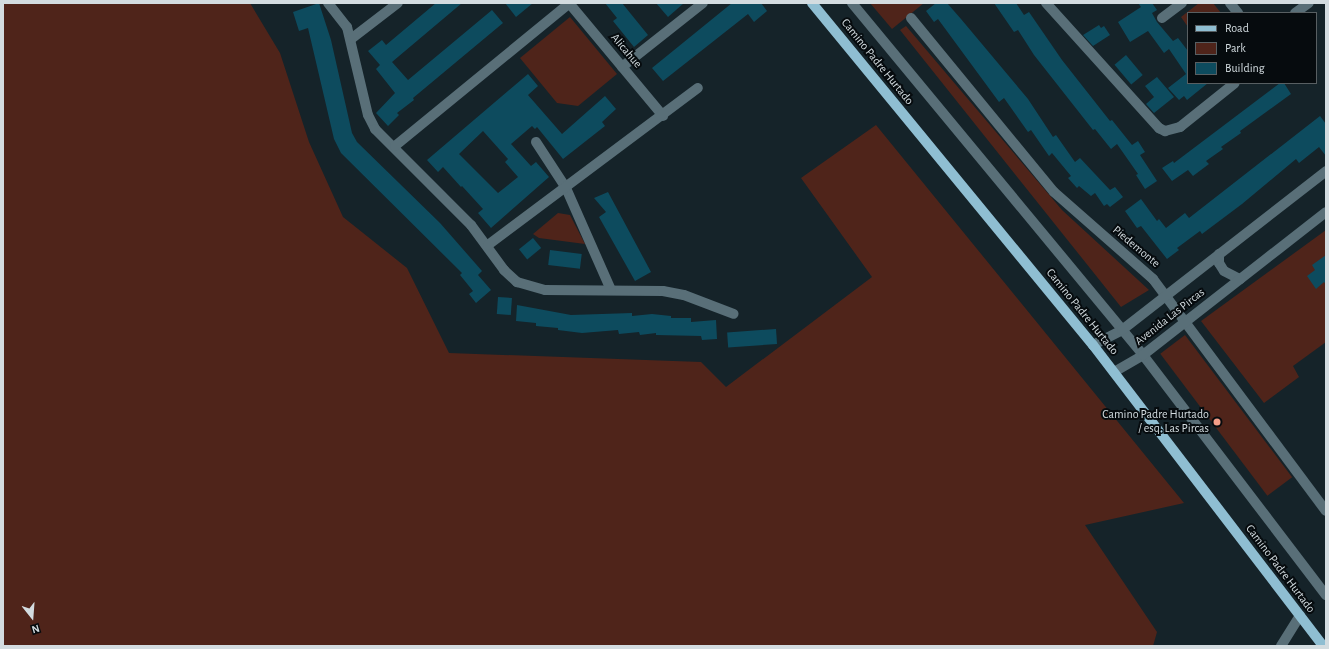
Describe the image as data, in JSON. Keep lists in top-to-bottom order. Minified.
{"streets":{"main road":["Camino Padre Hurtado"],"street":["Alicahue","Piedemonte","Avenida Las Pircas"]},"crossings":[["Camino Padre Hurtado","Avenida Las Pircas"],["Piedemonte","Avenida Las Pircas"]],"places":["Camino Padre Hurtado / esq. Las Pircas"],"legend":["Road","Park","Building"],"north":"bottom"}
